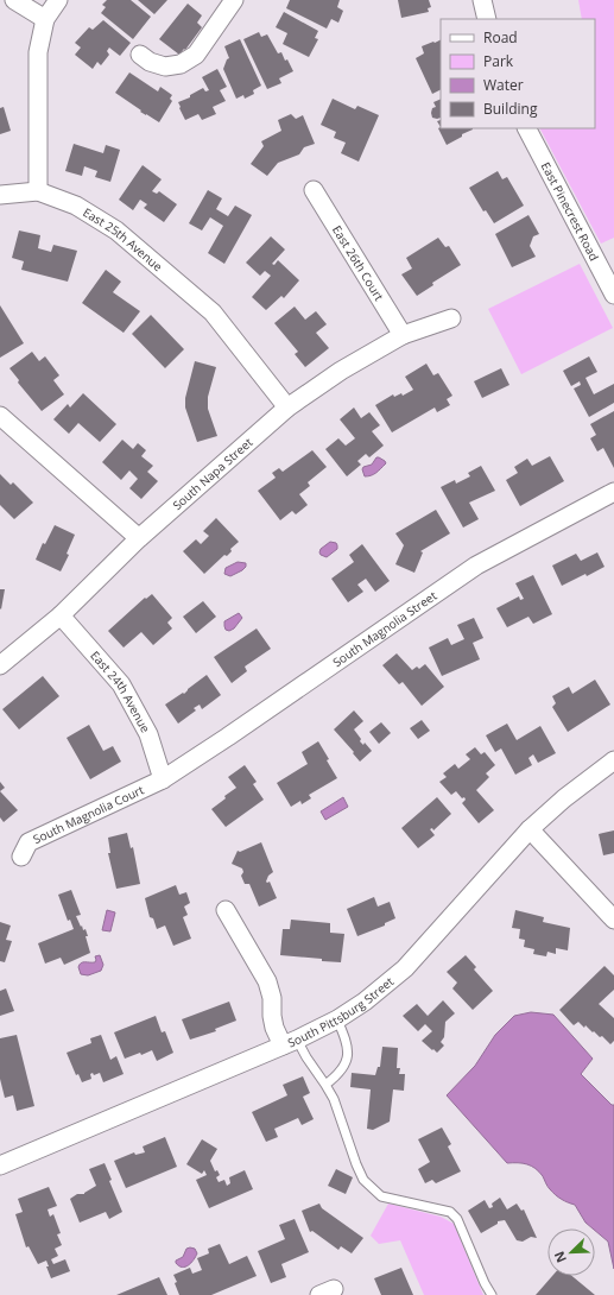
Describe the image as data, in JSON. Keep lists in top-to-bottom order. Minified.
{"streets":{"street":["East Pinecrest Road","East 25th Avenue","East 26th Court","South Napa Street","South Magnolia Street","East 24th Avenue","South Magnolia Court","South Pittsburg Street"]},"crossings":[["East 25th Avenue","South Napa Street"],["East 26th Court","South Napa Street"],["South Napa Street","East 24th Avenue"],["South Magnolia Street","East 24th Avenue"],["South Magnolia Street","South Magnolia Court"],["East 24th Avenue","South Magnolia Court"]],"legend":["Road","Park","Water","Building"],"north":"bottom left"}
